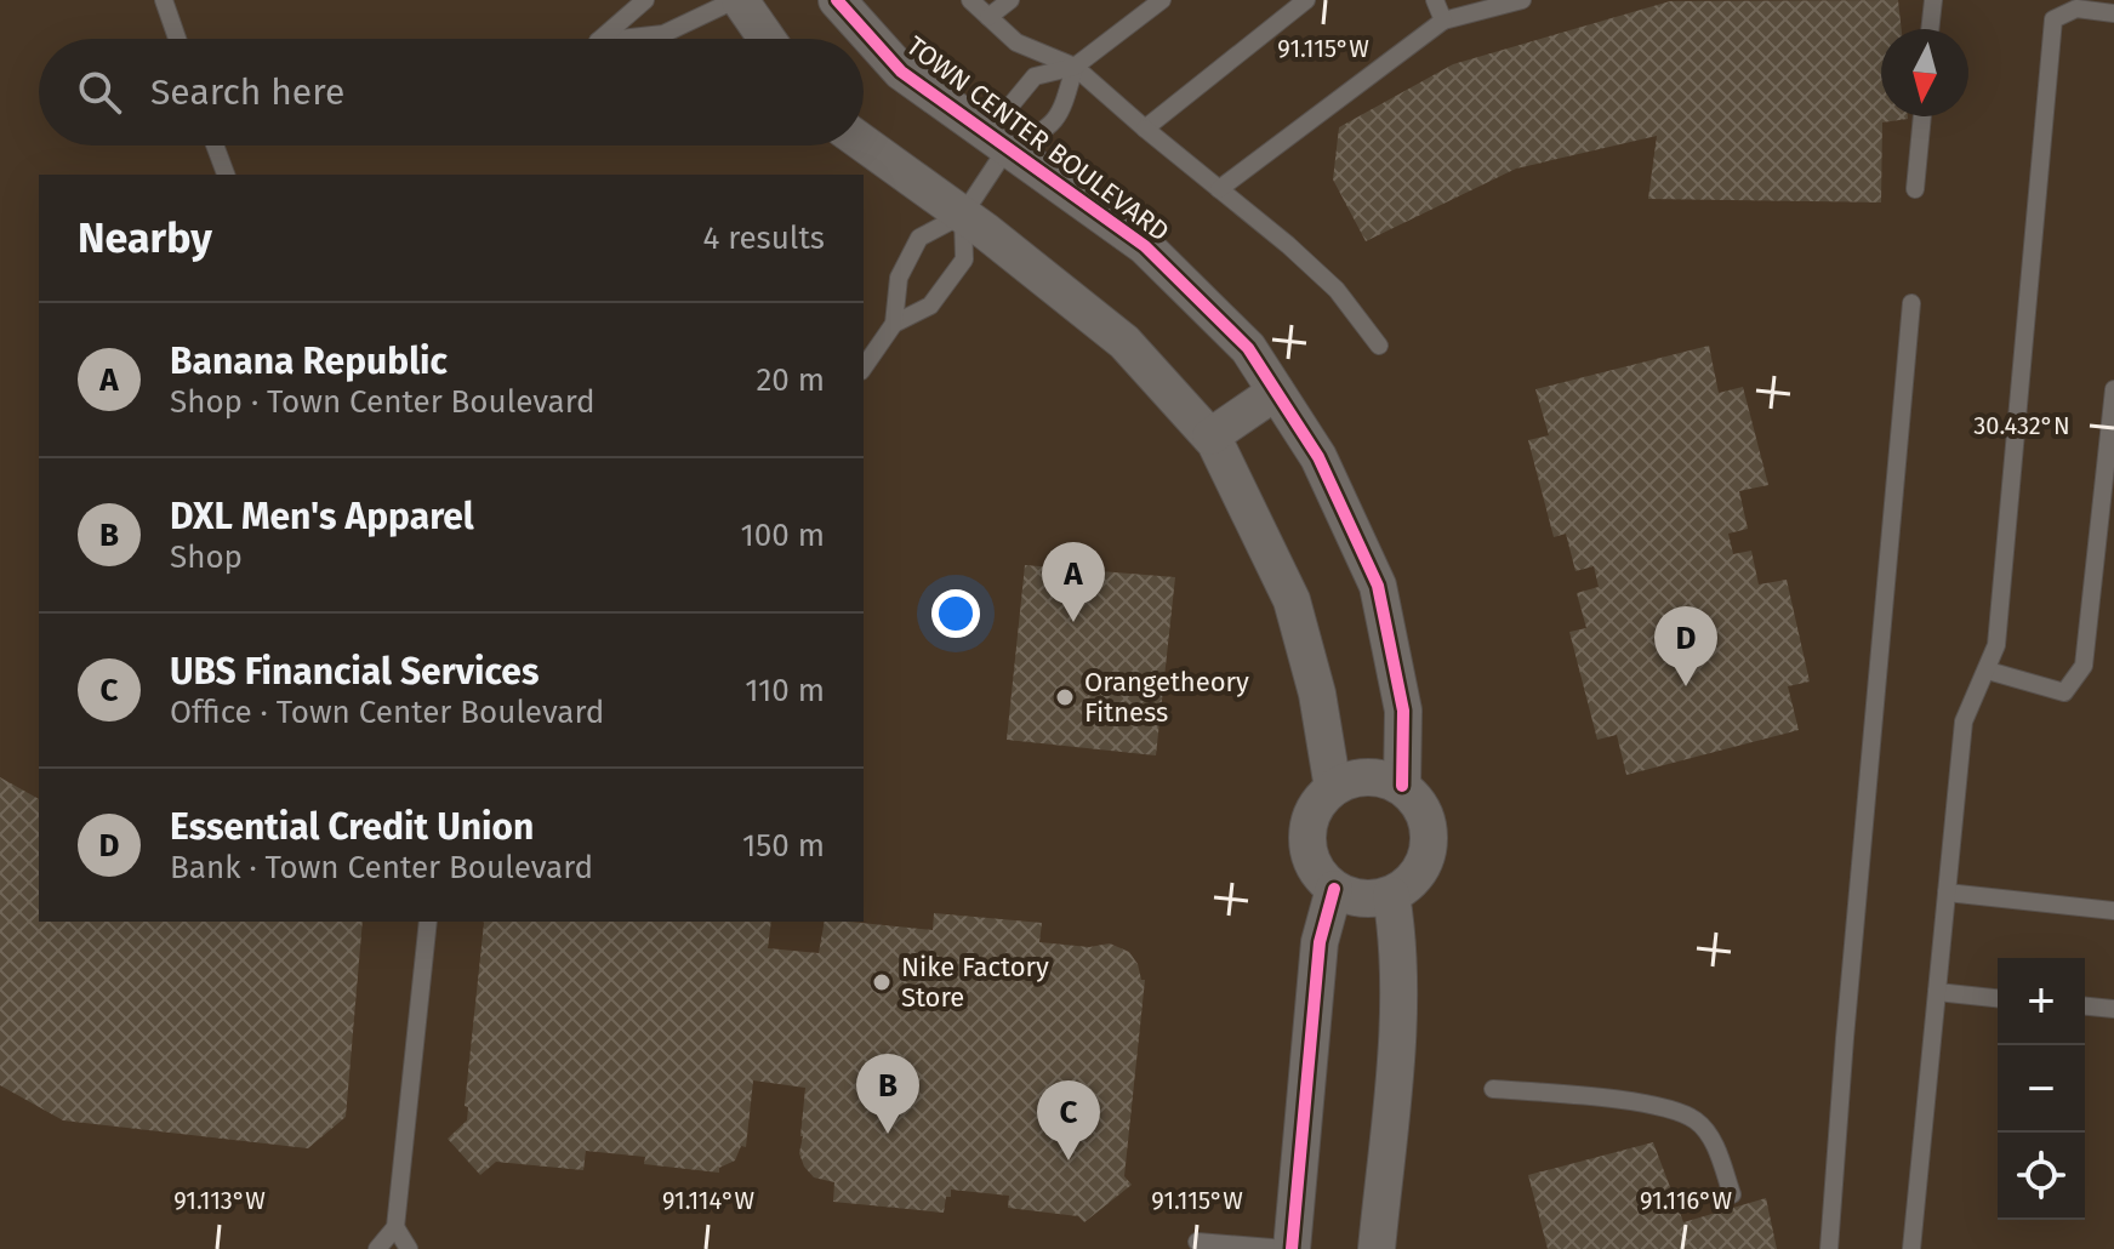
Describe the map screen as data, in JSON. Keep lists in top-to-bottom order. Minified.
{"streets":{"street":["TOWN CENTER BOULEVARD"]},"places":["Orangetheory Fitness","Nike Factory Store"],"north":"bottom","page":{"search":"Search here","heading":["Nearby","4 results"],"list":[{"mark":"A","name":"Banana Republic","note":"Shop · Town Center Boulevard","value":"20 m"},{"mark":"B","name":"DXL Men's Apparel","note":"Shop","value":"100 m"},{"mark":"C","name":"UBS Financial Services","note":"Office · Town Center Boulevard","value":"110 m"},{"mark":"D","name":"Essential Credit Union","note":"Bank · Town Center Boulevard","value":"150 m"}],"pins":["A","D","B","C"],"map_buttons":["+","−"]},"coordinates":["91.115°W","30.432°N","91.113°W","91.114°W","91.116°W"]}
